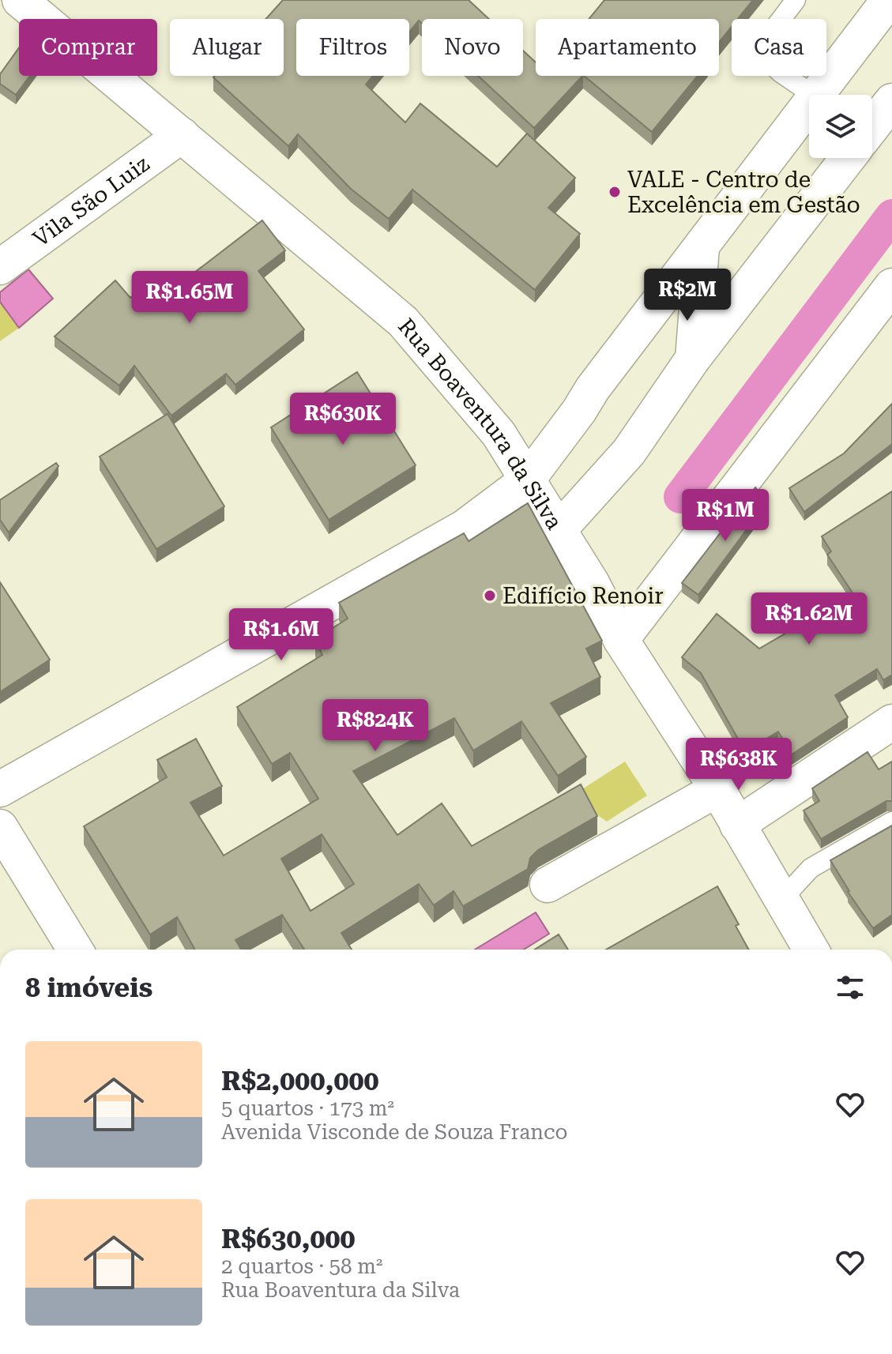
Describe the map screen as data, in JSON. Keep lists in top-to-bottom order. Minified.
{"streets":{"main road":["Vila São Luiz","Rua Boaventura da Silva"]},"crossings":[["Vila São Luiz","Rua Boaventura da Silva"]],"places":["VALE - Centro de Excelência em Gestão","Edifício Renoir"],"page":{"chip":["Comprar","Alugar","Filtros","Novo","Apartamento","Casa"],"price":["R$2M","R$1.65M","R$630K","R$1M","R$1.62M","R$1.6M","R$824K","R$638K"],"heading":"8 imóveis","list":[{"name":"R$2,000,000","note":"5 quartos · 173 m² · Avenida Visconde de Souza Franco"},{"name":"R$630,000","note":"2 quartos · 58 m² · Rua Boaventura da Silva"}]}}
